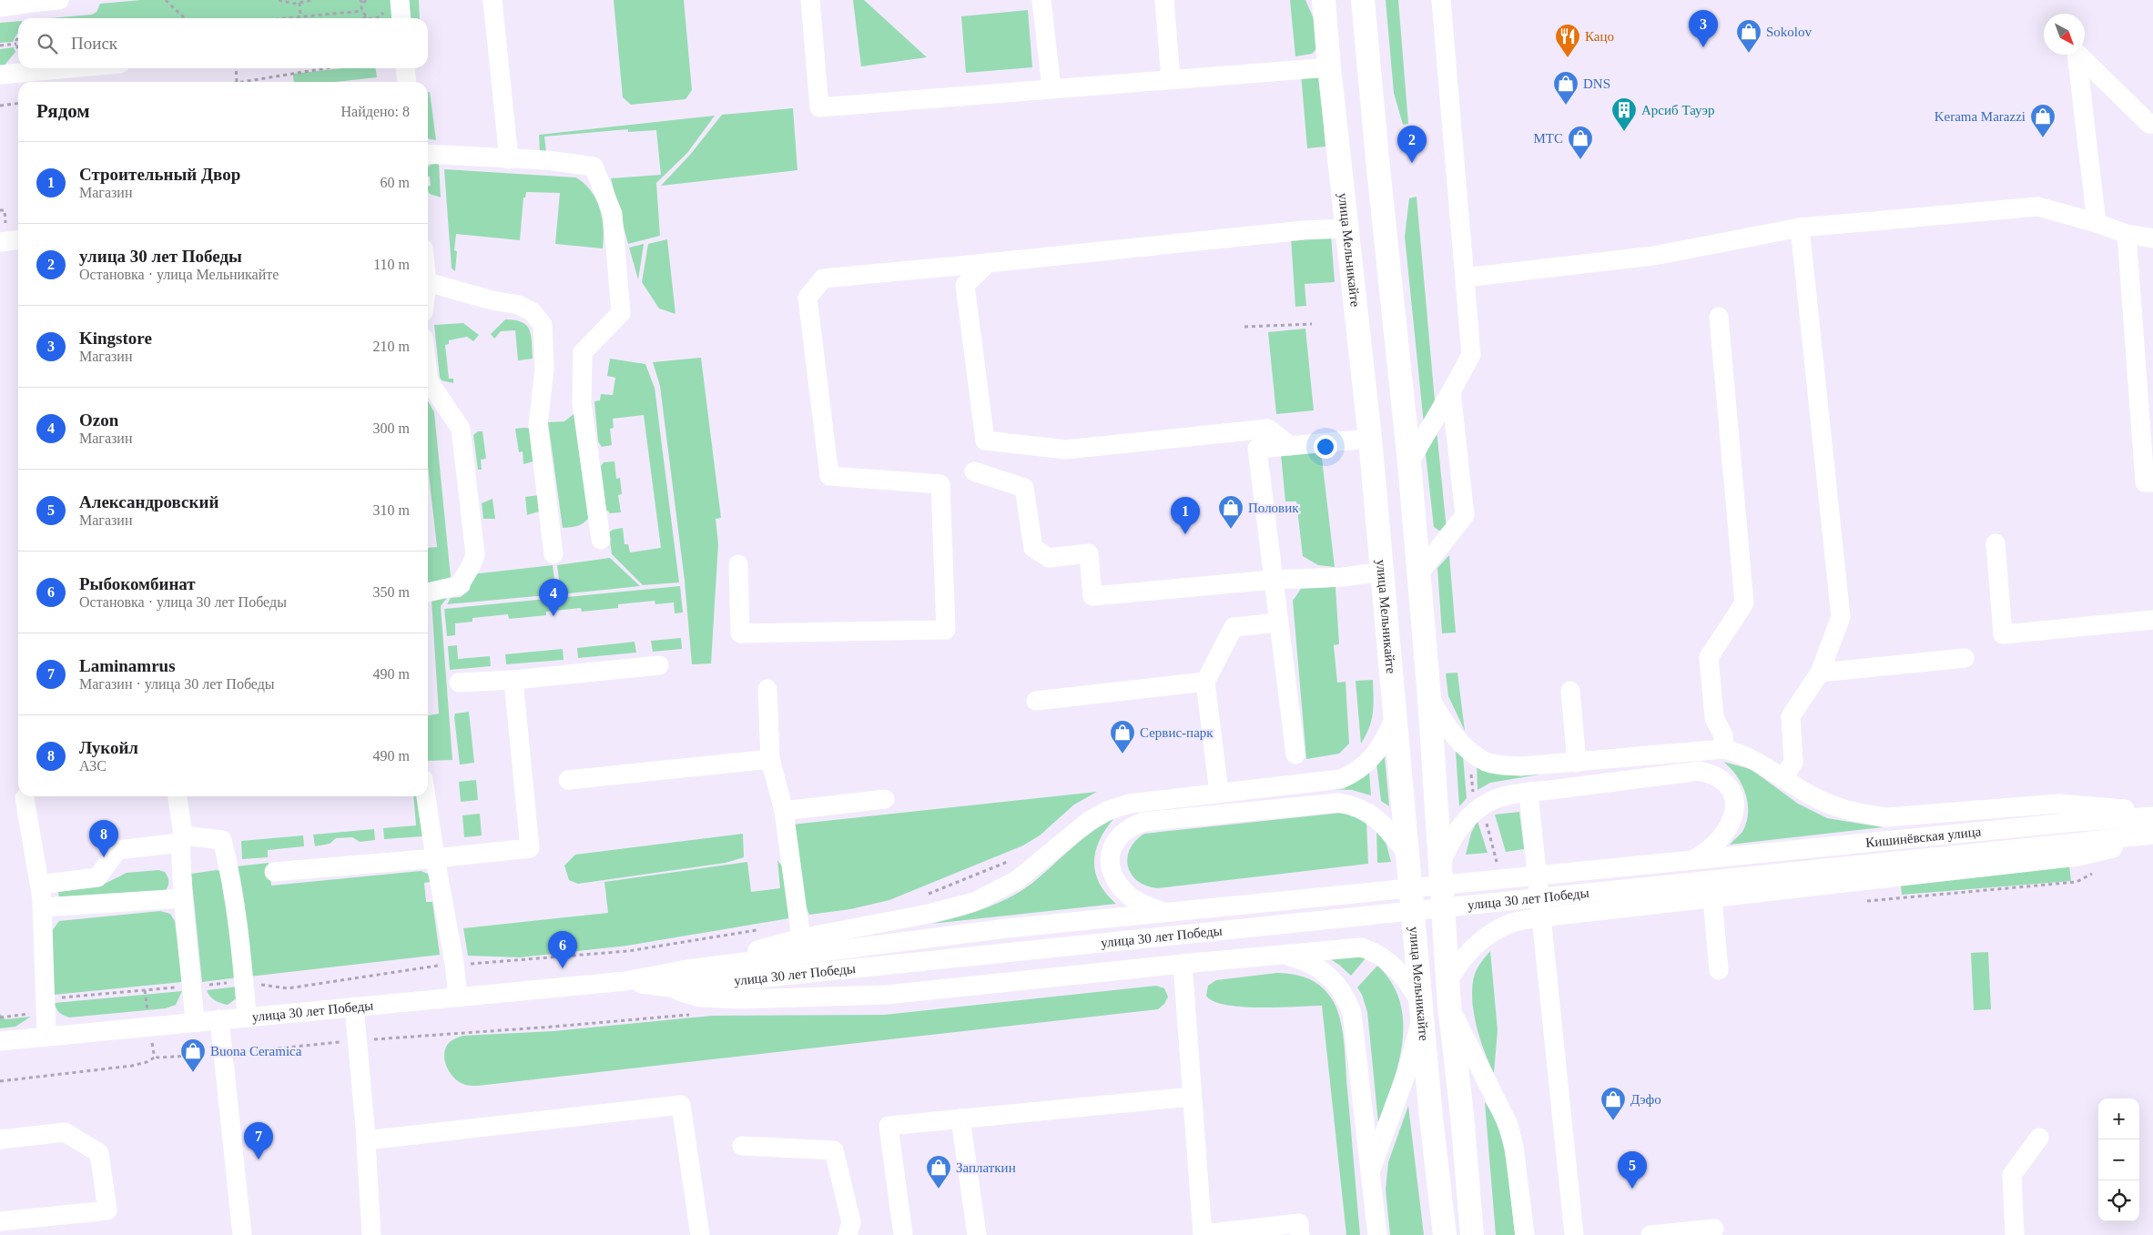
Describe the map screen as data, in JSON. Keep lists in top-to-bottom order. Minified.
{"streets":{"main road":["улица Мельникайте"],"street":["Кишинёвская улица","улица 30 лет Победы"]},"crossings":[["Кишинёвская улица","улица 30 лет Победы"]],"places":{"shop":["Sokolov","DNS","Kerama Marazzi","МТС","Половик","Сервис-парк","Buona Ceramica","Дэфо","Заплаткин"],"restaurant":["Кацо"],"building":["Арсиб Тауэр"]},"north":"bottom right","page":{"pins":["3","2","1","4","8","6","7","5"],"search":"Поиск","heading":["Рядом","Найдено: 8"],"list":[{"mark":"1","name":"Строительный Двор","note":"Магазин","value":"60 m"},{"mark":"2","name":"улица 30 лет Победы","note":"Остановка · улица Мельникайте","value":"110 m"},{"mark":"3","name":"Kingstore","note":"Магазин","value":"210 m"},{"mark":"4","name":"Ozon","note":"Магазин","value":"300 m"},{"mark":"5","name":"Александровский","note":"Магазин","value":"310 m"},{"mark":"6","name":"Рыбокомбинат","note":"Остановка · улица 30 лет Победы","value":"350 m"},{"mark":"7","name":"Laminamrus","note":"Магазин · улица 30 лет Победы","value":"490 m"},{"mark":"8","name":"Лукойл","note":"АЗС","value":"490 m"}],"map_buttons":["+","−"]}}
